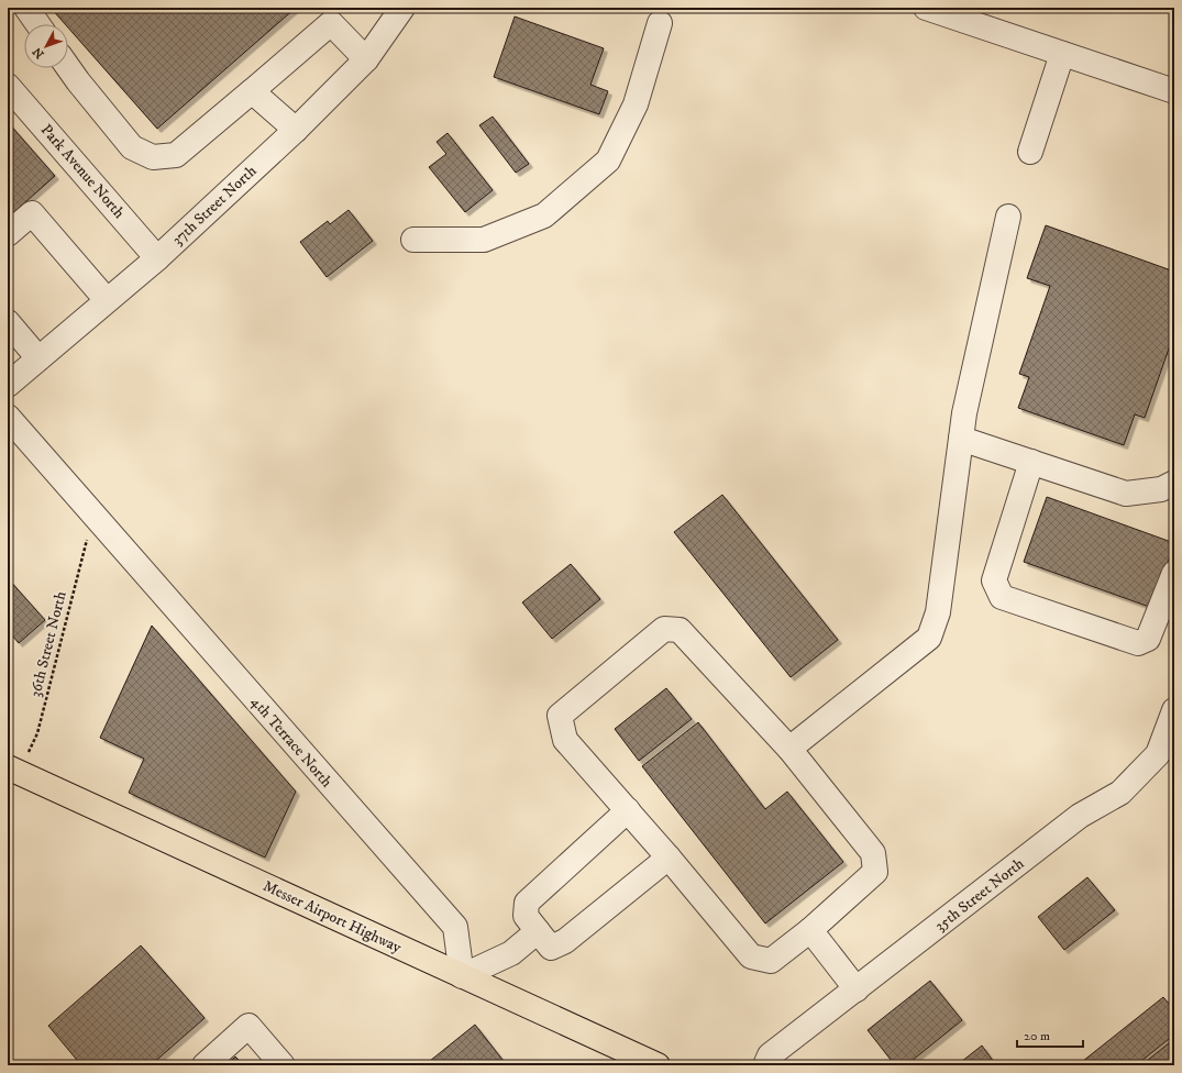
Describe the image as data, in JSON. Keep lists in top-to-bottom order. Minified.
{"streets":{"main road":["Messer Airport Highway"],"street":["Park Avenue North","37th Street North","4th Terrace North","35th Street North"],"path":["36th Street North"]},"crossings":[["Park Avenue North","37th Street North"],["36th Street North","4th Terrace North"],["36th Street North","Messer Airport Highway"],["4th Terrace North","Messer Airport Highway"]],"scale_bar":"20 m","north":"bottom left"}
